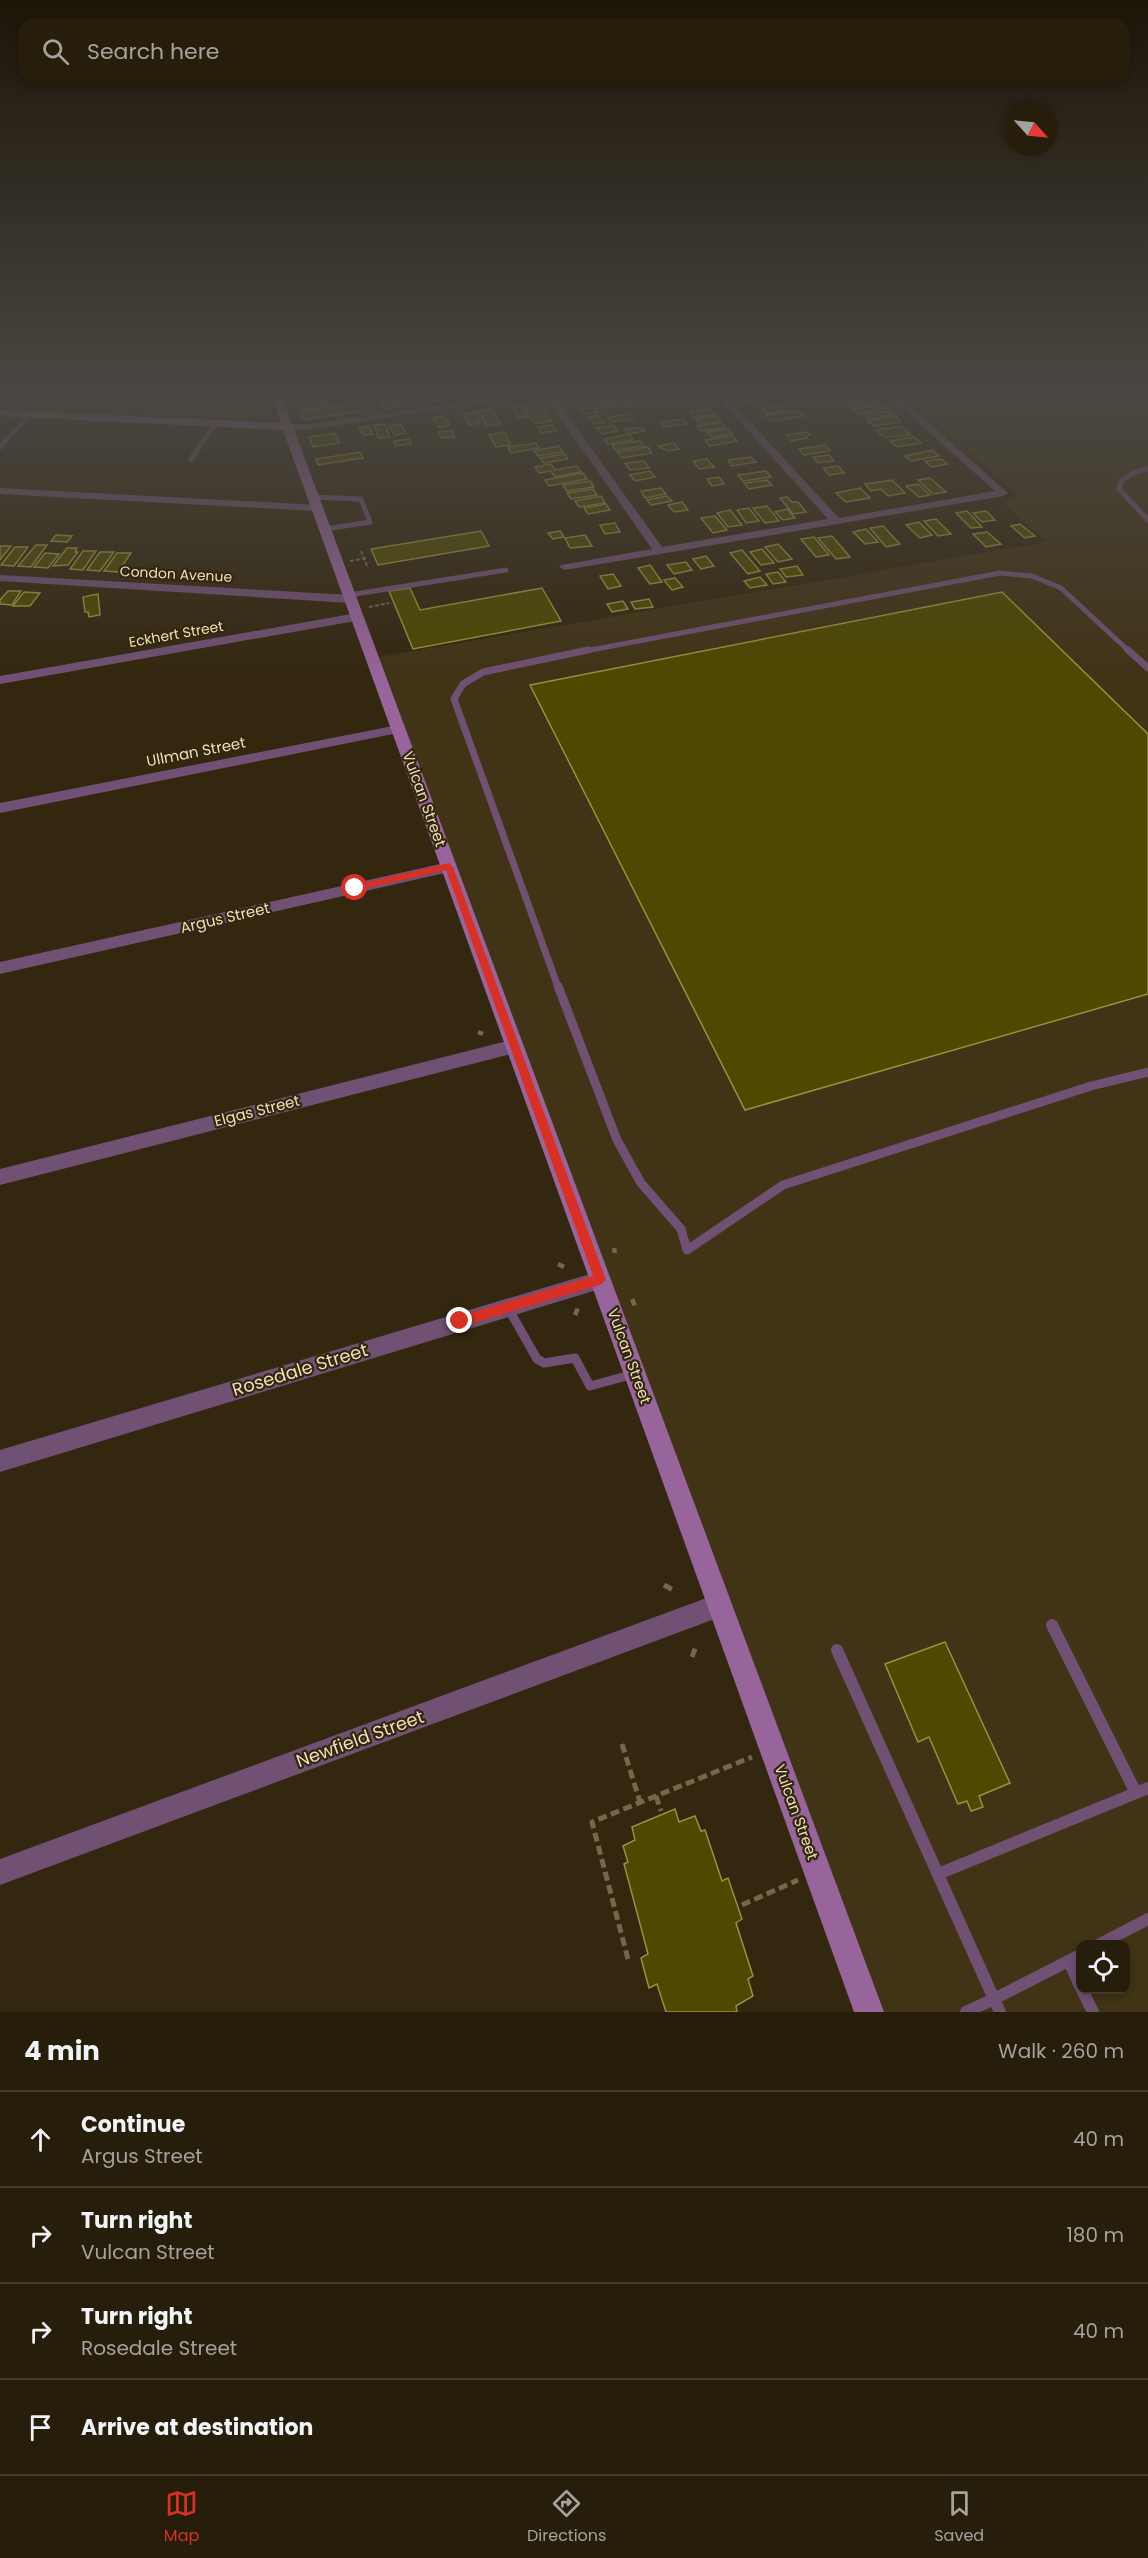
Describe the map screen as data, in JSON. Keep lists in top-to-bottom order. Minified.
{"streets":{"street":["Condon Avenue","Eckhert Street","Ullman Street","Vulcan Street","Argus Street","Elgas Street","Rosedale Street","Newfield Street"]},"crossings":[["Condon Avenue","Eckhert Street"],["Condon Avenue","Vulcan Street"],["Eckhert Street","Vulcan Street"],["Ullman Street","Vulcan Street"],["Vulcan Street","Argus Street"],["Vulcan Street","Elgas Street"],["Vulcan Street","Rosedale Street"],["Vulcan Street","Newfield Street"]],"north":"bottom right","page":{"search":"Search here","heading":["4 min","Walk · 260 m"],"list":[["Continue","Argus Street","40 m"],["Turn right","Vulcan Street","180 m"],["Turn right","Rosedale Street","40 m"],"Arrive at destination"],"nav":["Map","Directions","Saved"]}}
